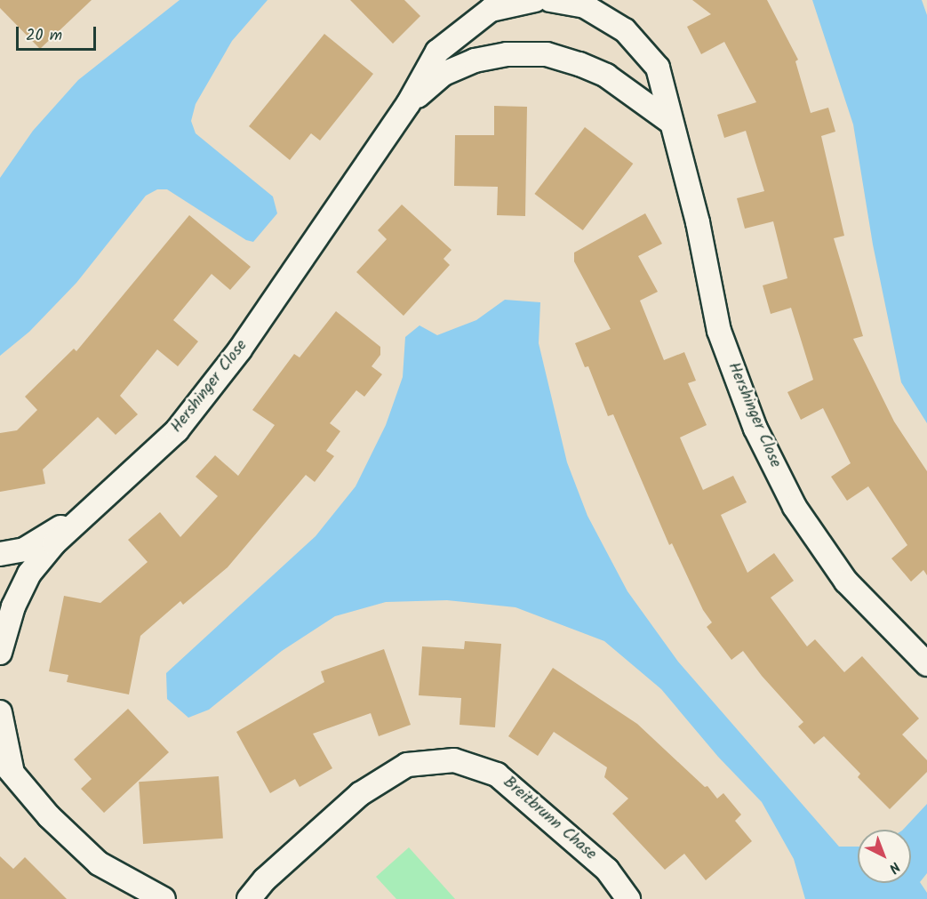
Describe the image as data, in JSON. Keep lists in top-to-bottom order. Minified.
{"streets":{"street":["Hershinger Close","Breitbrunn Chase"]},"scale_bar":"20 m","north":"bottom right"}
